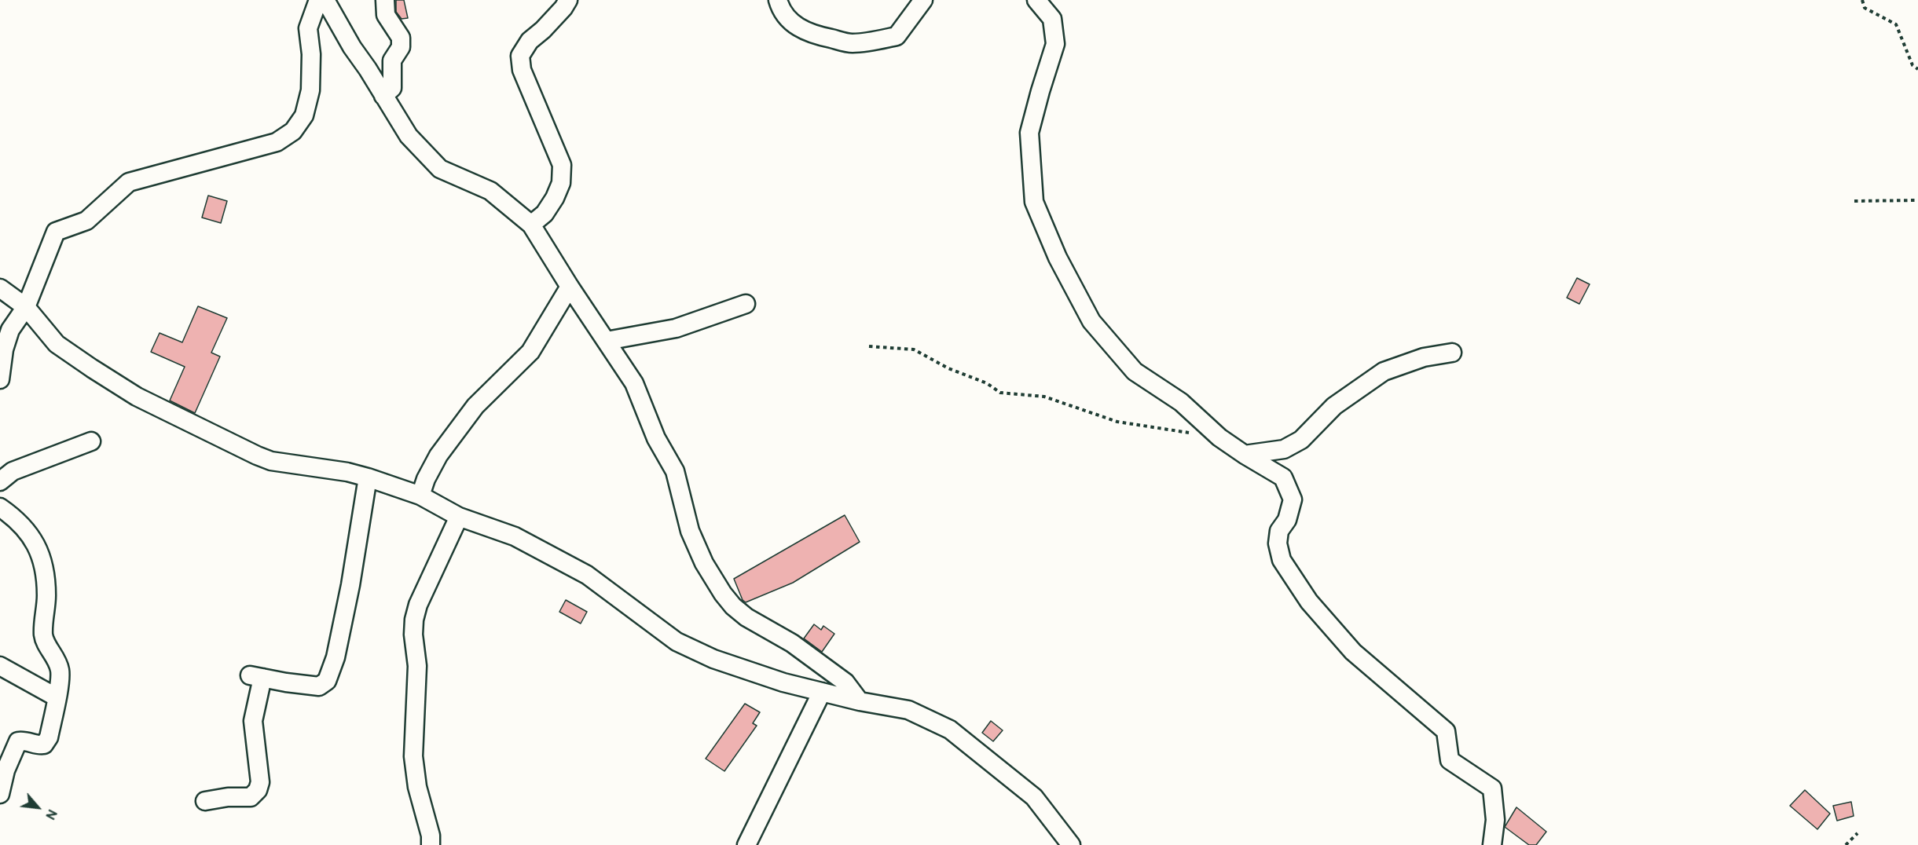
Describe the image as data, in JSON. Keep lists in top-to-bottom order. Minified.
{"north":"bottom right"}
